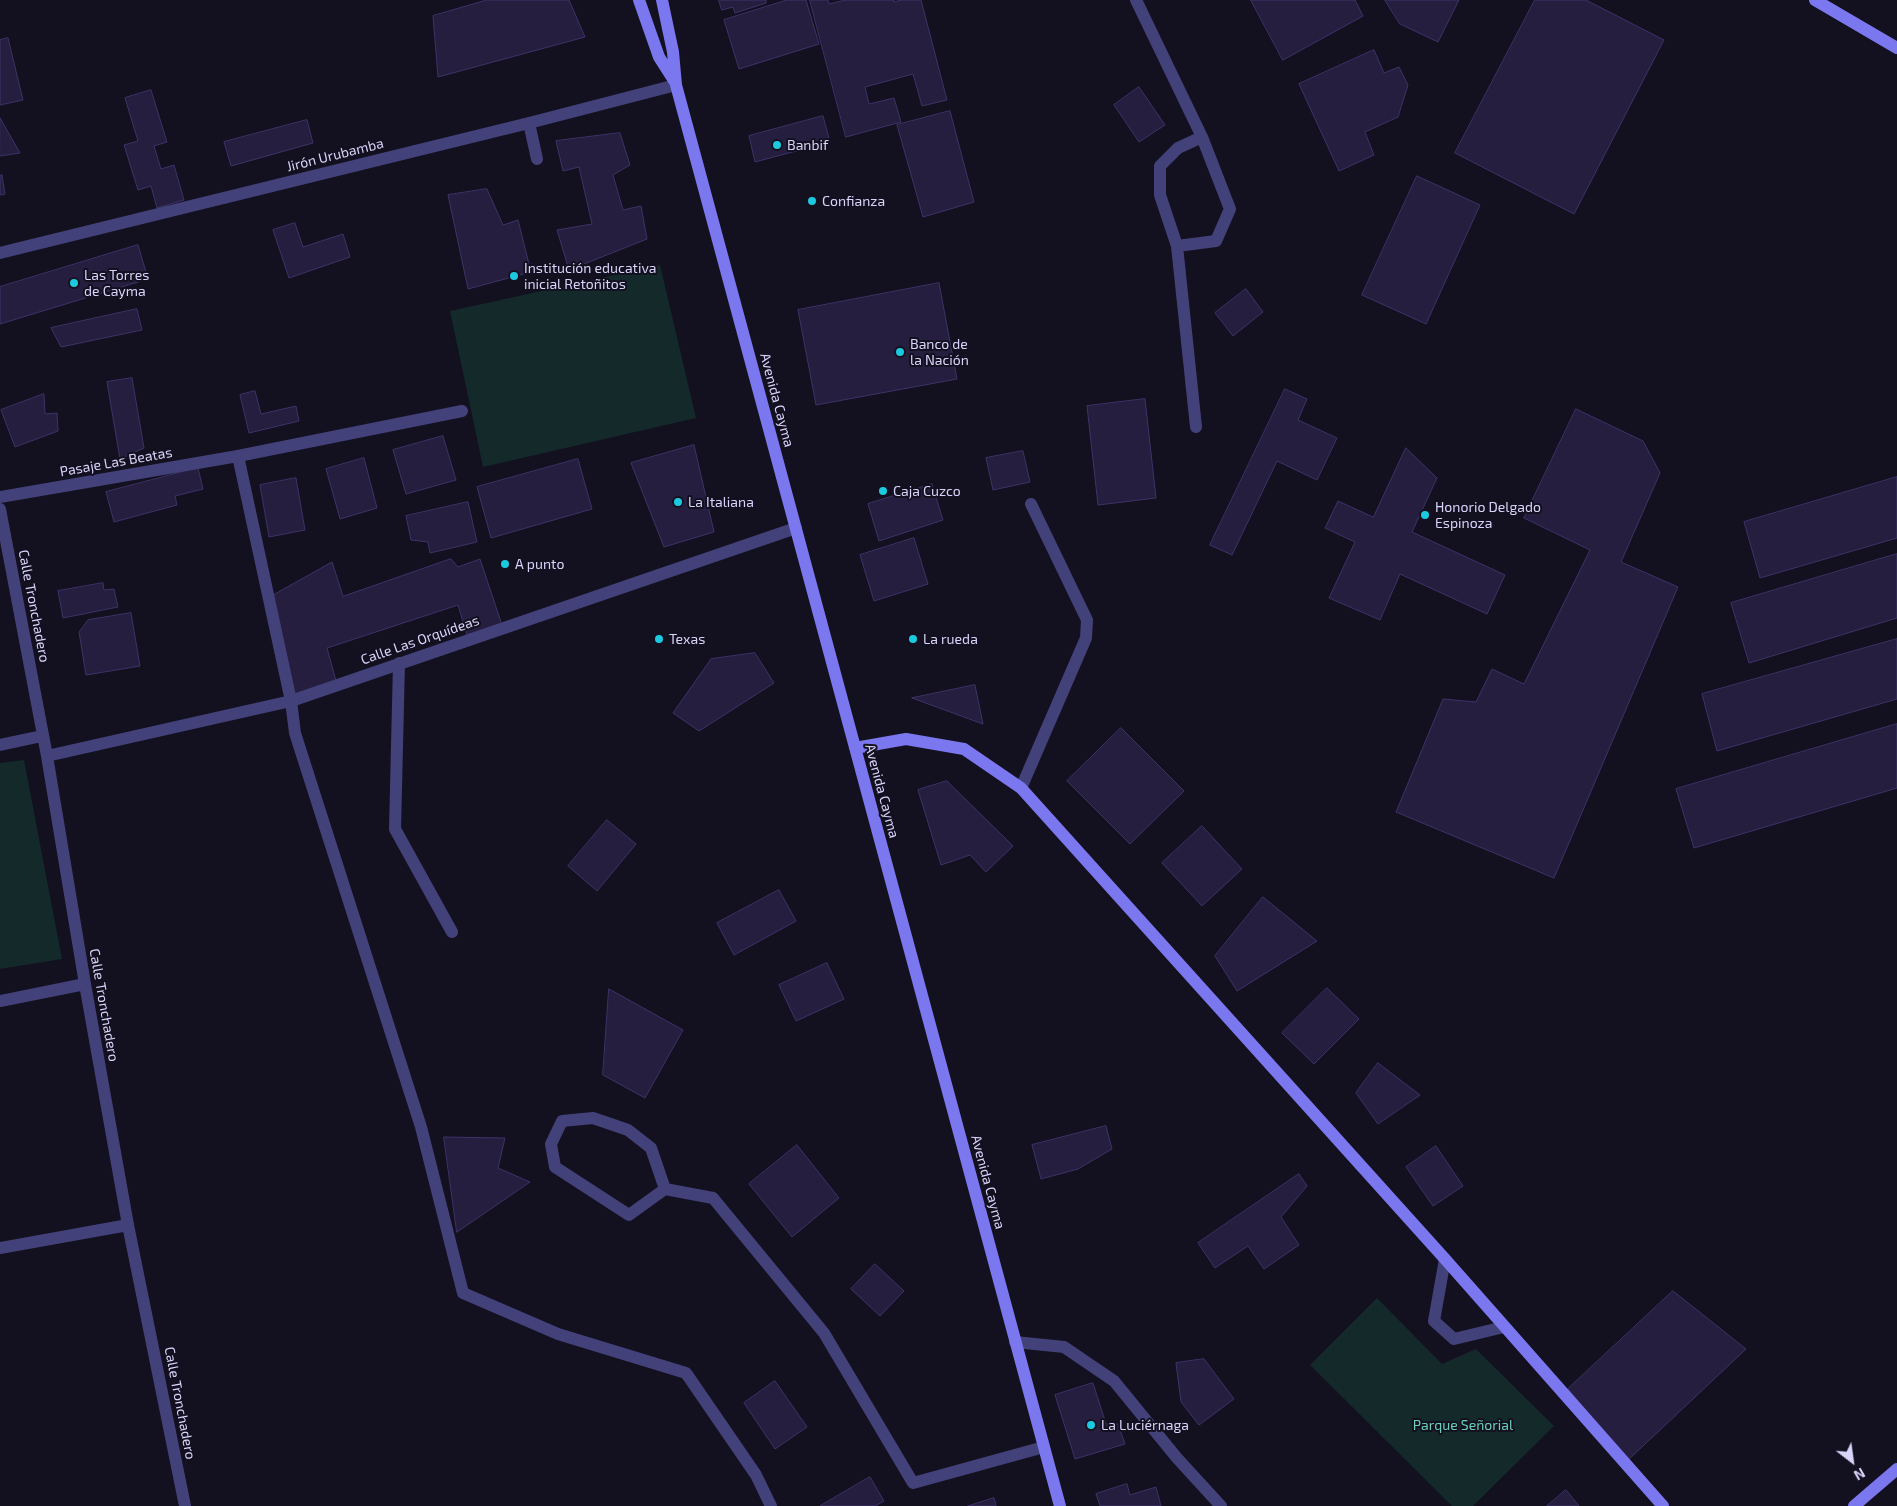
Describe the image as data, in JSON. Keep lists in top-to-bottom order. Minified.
{"streets":{"main road":["Avenida Cayma"],"street":["Jirón Urubamba","Pasaje Las Beatas","Calle Tronchadero","Calle Las Orquídeas"]},"crossings":[["Jirón Urubamba","Avenida Cayma"],["Avenida Cayma","Calle Las Orquídeas"],["Calle Tronchadero","Calle Las Orquídeas"]],"parks":["Parque Señorial"],"places":["Banbif","Confianza","Institución educativa inicial Retoñitos","Las Torres de Cayma","Banco de la Nación","Caja Cuzco","La Italiana","Honorio Delgado Espinoza","A punto","Texas","La rueda","La Luciérnaga"],"north":"bottom right"}
